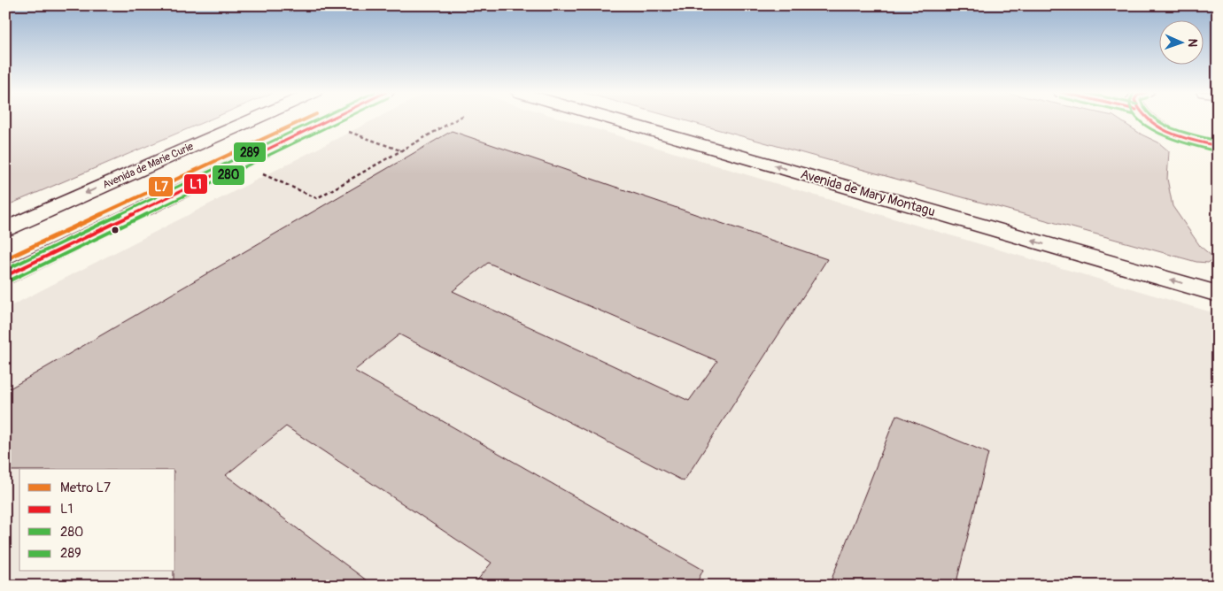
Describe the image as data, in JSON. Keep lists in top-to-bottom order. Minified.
{"streets":{"street":["Avenida de Marie Curie","Avenida de Mary Montagu"]},"one_way":["Avenida de Mary Montagu"],"lines":["metro line L7","transit line L1","transit line 280","transit line 289"],"legend":["Metro L7","L1","280","289"],"north":"right"}
